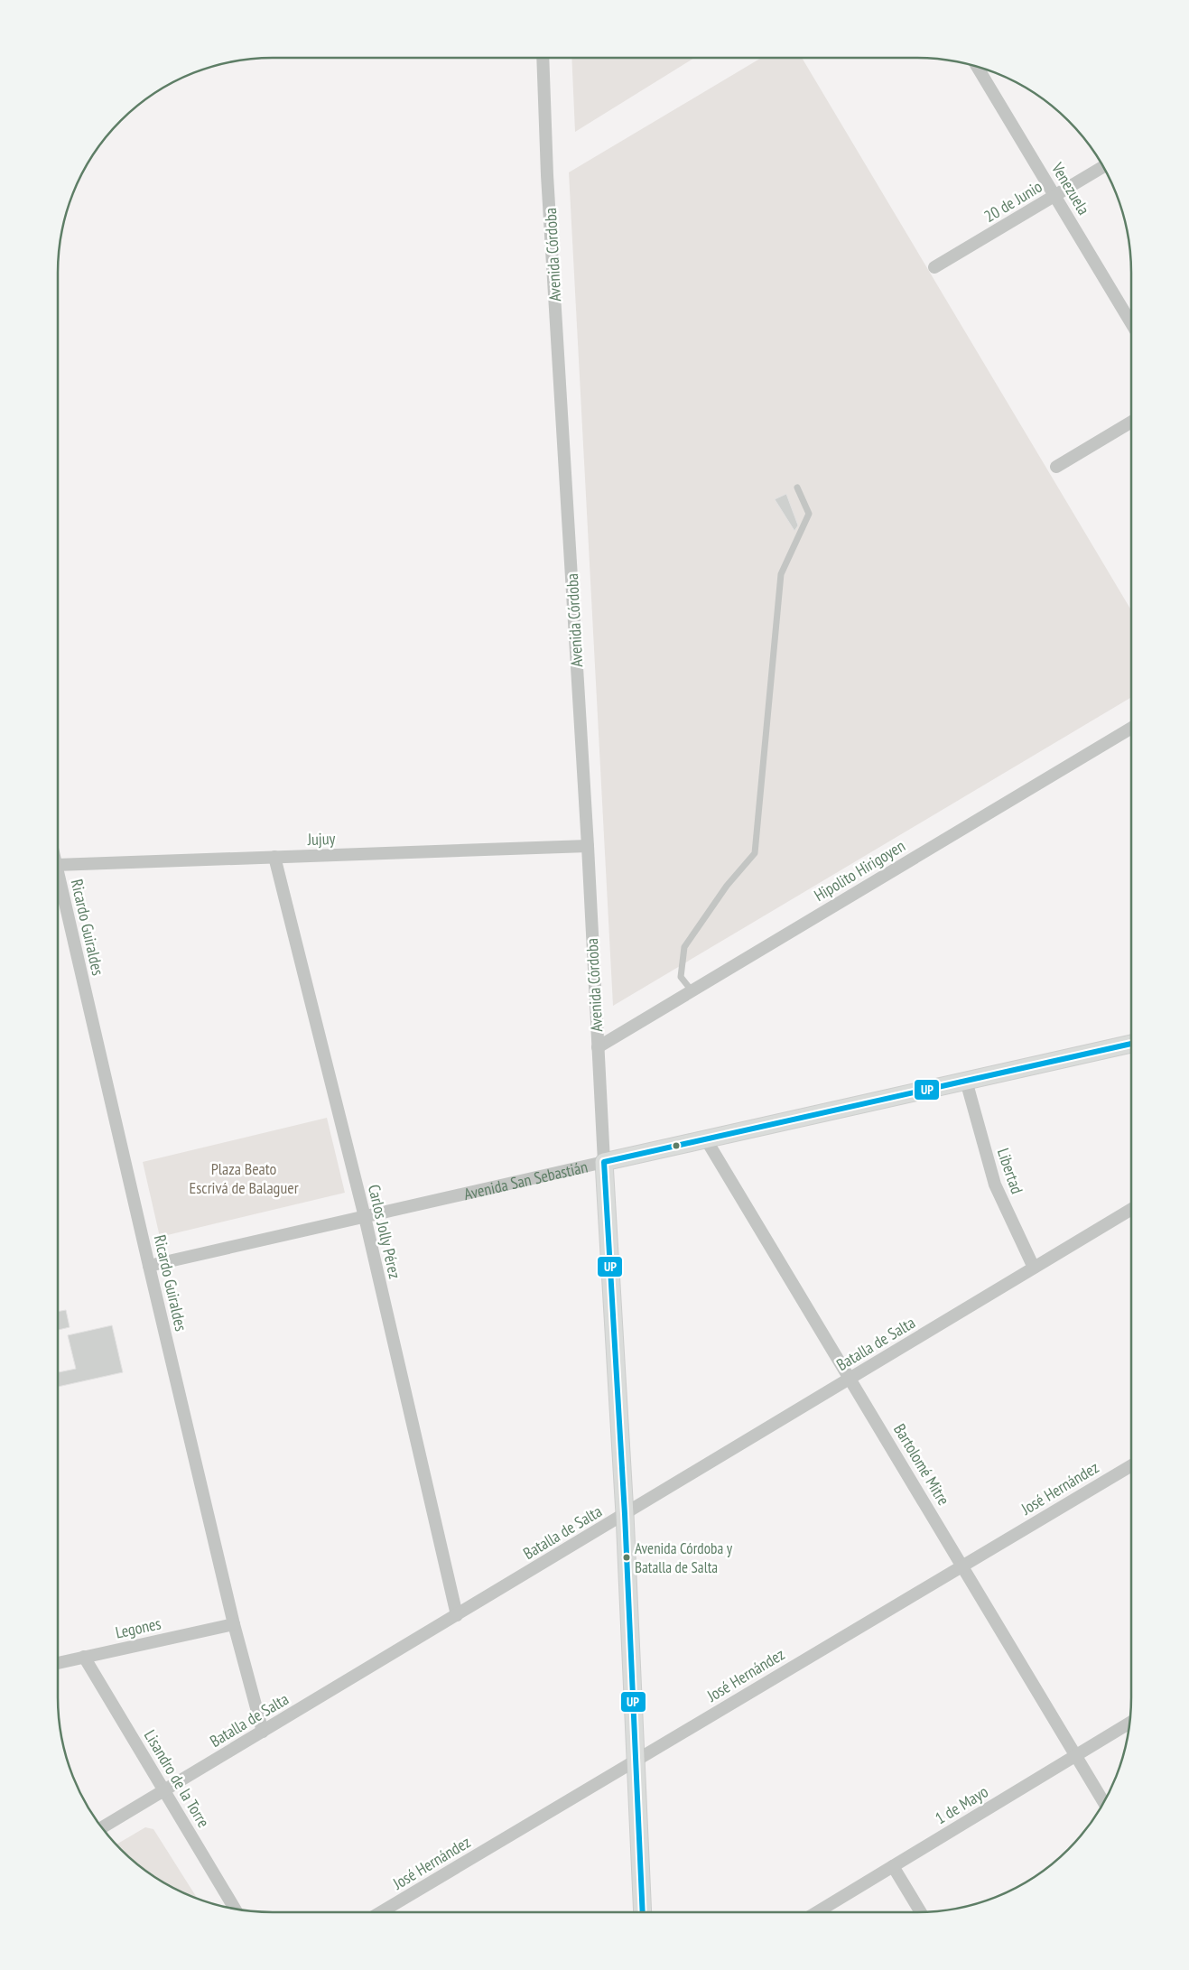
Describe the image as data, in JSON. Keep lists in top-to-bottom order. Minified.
{"streets":{"street":["Venezuela","20 de Junio","Avenida Córdoba","Jujuy","Hipolito Hirigoyen","Ricardo Guiraldes","Libertad","Avenida San Sebastián","Carlos Jolly Pérez","Batalla de Salta","Bartolomé Mitre","José Hernández","Legones","Lisandro de la Torre","1 de Mayo"]},"crossings":[["Venezuela","20 de Junio"],["Avenida Córdoba","Jujuy"],["Avenida Córdoba","Hipolito Hirigoyen"],["Avenida Córdoba","Avenida San Sebastián"],["Avenida Córdoba","Batalla de Salta"],["Avenida Córdoba","José Hernández"],["Jujuy","Carlos Jolly Pérez"],["Ricardo Guiraldes","Avenida San Sebastián"],["Ricardo Guiraldes","Batalla de Salta"],["Ricardo Guiraldes","Legones"],["Libertad","Avenida San Sebastián"],["Libertad","Batalla de Salta"],["Avenida San Sebastián","Carlos Jolly Pérez"],["Avenida San Sebastián","Bartolomé Mitre"],["Carlos Jolly Pérez","Batalla de Salta"],["Batalla de Salta","Bartolomé Mitre"],["Batalla de Salta","Lisandro de la Torre"],["Bartolomé Mitre","José Hernández"],["Bartolomé Mitre","1 de Mayo"],["Legones","Lisandro de la Torre"]],"parks":["Plaza Beato Escrivá de Balaguer"],"places":["Avenida Córdoba y Batalla de Salta"],"lines":["transit line UP"]}
